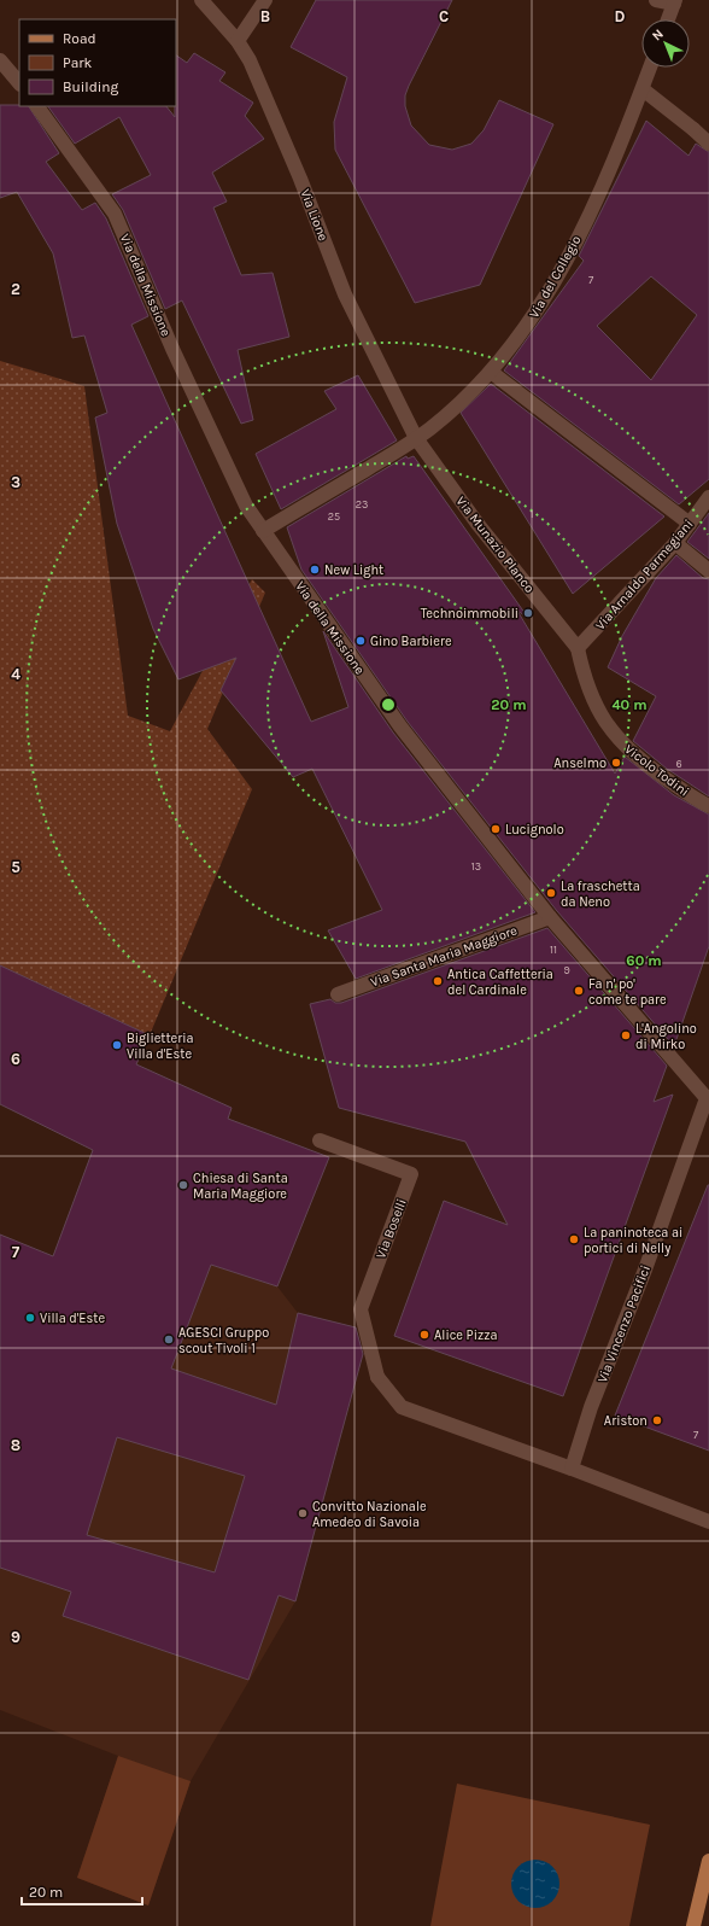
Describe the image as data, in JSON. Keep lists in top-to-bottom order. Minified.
{"streets":{"street":["Via Lione","Via del Collegio","Via della Missione","Via Munazio Planco","Via Arnaldo Parmegiani","Vicolo Todini","Via Santa Maria Maggiore","Via Boselli","Via Vincenzo Pacifici"]},"crossings":[["Via Lione","Via del Collegio"],["Via Lione","Via Munazio Planco"],["Via del Collegio","Via della Missione"],["Via del Collegio","Via Munazio Planco"],["Via della Missione","Via Santa Maria Maggiore"],["Via della Missione","Via Vincenzo Pacifici"],["Via Munazio Planco","Via Arnaldo Parmegiani"],["Via Munazio Planco","Vicolo Todini"],["Via Arnaldo Parmegiani","Vicolo Todini"],["Via Boselli","Via Vincenzo Pacifici"]],"places":["New Light","Technoimmobili","Gino Barbiere","Anselmo","Lucignolo","La fraschetta da Neno","Antica Caffetteria del Cardinale","Fa n' po' come te pare","L'Angolino di Mirko","Biglietteria Villa d'Este","Chiesa di Santa Maria Maggiore","La paninoteca ai portici di Nelly","Villa d'Este","Alice Pizza","AGESCI Gruppo scout Tivoli 1","Ariston","Convitto Nazionale Amedeo di Savoia"],"house_numbers":["7","23","1","25","6","13","11","9","7"],"legend":["Road","Park","Building"],"scale_bar":"20 m","north":"top left","grid":{"columns":["B","C","D"],"rows":["2","3","4","5","6","7","8","9"]},"rings":["20 m","40 m","60 m"]}
